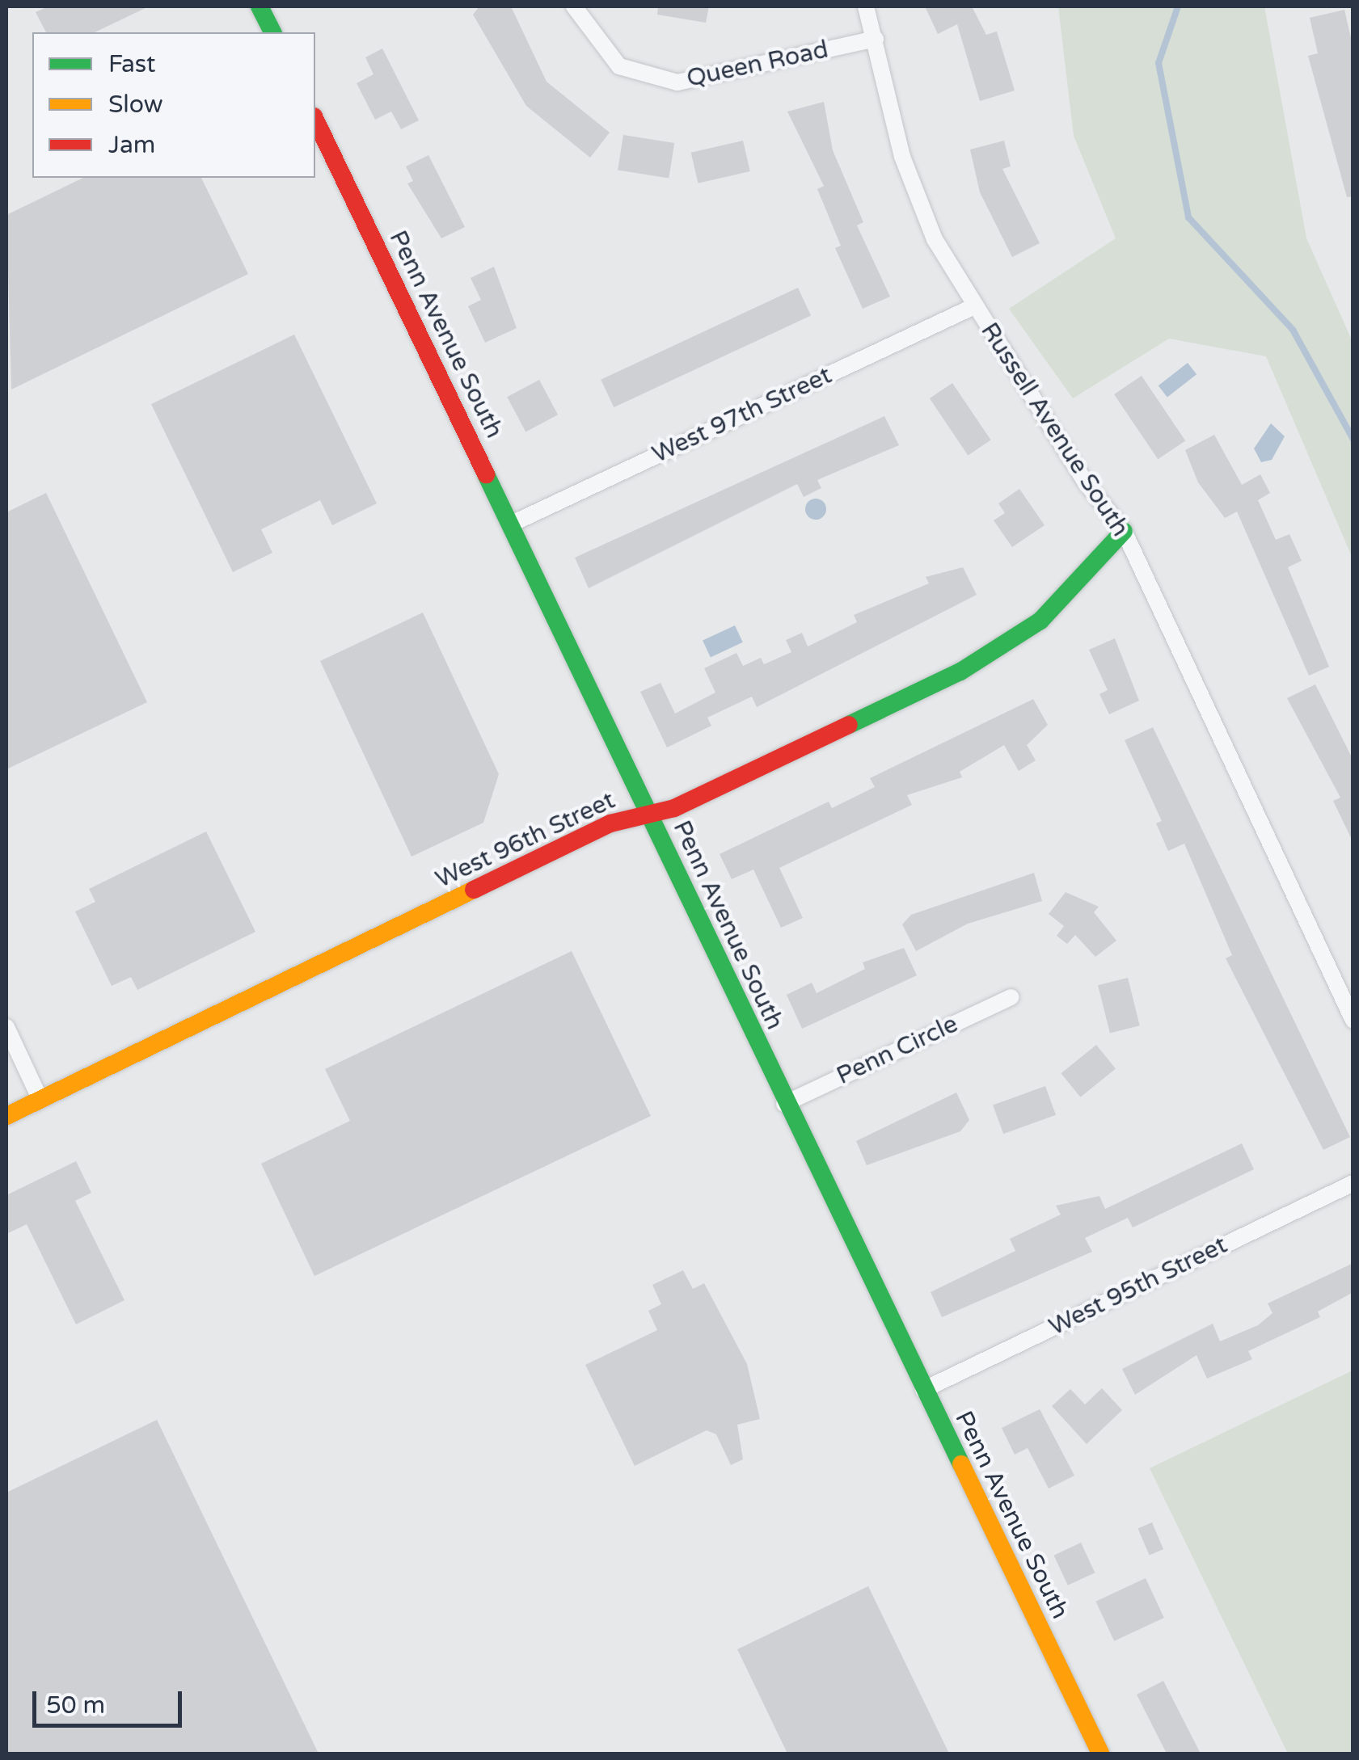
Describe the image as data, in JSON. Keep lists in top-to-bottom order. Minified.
{"streets":{"main road":["Penn Avenue South","West 96th Street"],"street":["Queen Road","West 97th Street","Russell Avenue South","Penn Circle","West 95th Street"]},"crossings":[["Queen Road","Russell Avenue South"],["Penn Avenue South","West 97th Street"],["Penn Avenue South","West 96th Street"],["Penn Avenue South","Penn Circle"],["Penn Avenue South","West 95th Street"],["West 97th Street","Russell Avenue South"],["Russell Avenue South","West 96th Street"]],"legend":["Fast","Slow","Jam"],"scale_bar":"50 m"}
